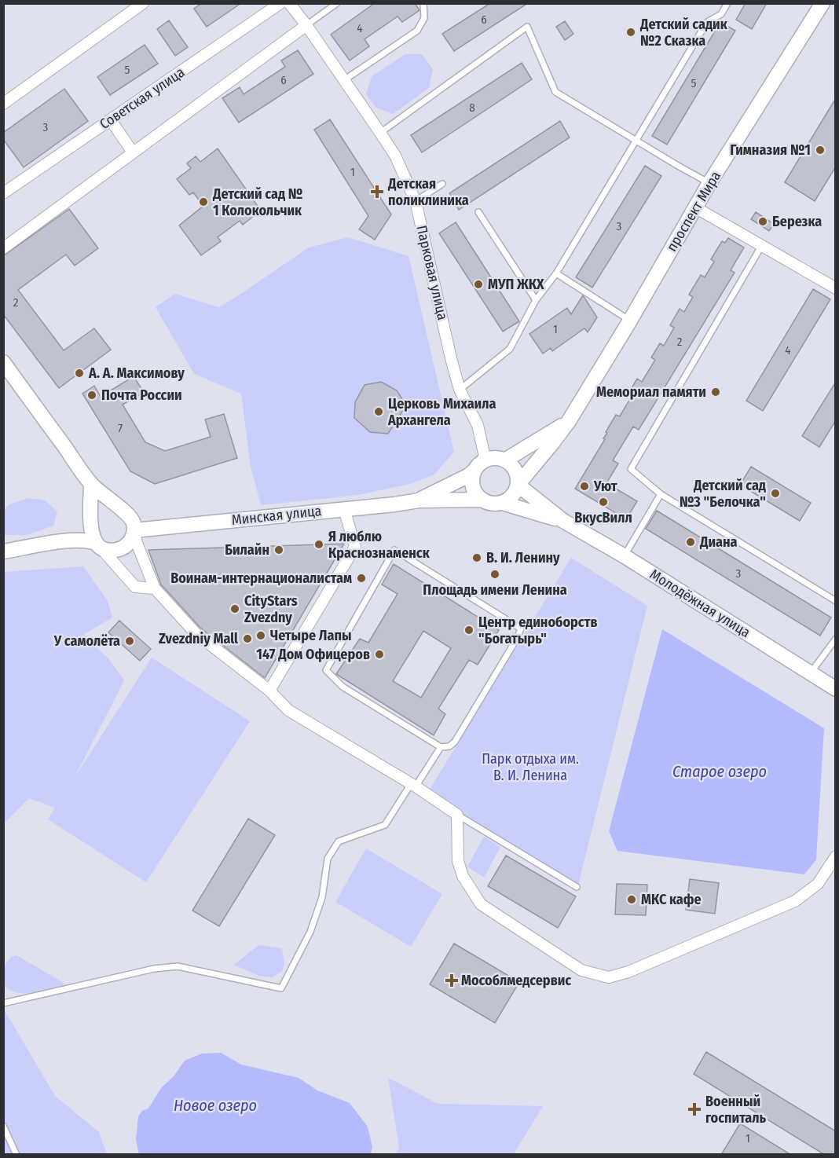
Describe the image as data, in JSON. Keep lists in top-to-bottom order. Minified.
{"streets":{"street":["Советская улица","проспект Мира","Парковая улица","Минская улица","Молодёжная улица"]},"crossings":[["проспект Мира","Парковая улица"],["проспект Мира","Минская улица"],["проспект Мира","Молодёжная улица"],["Парковая улица","Минская улица"],["Парковая улица","Молодёжная улица"],["Минская улица","Молодёжная улица"]],"water":["Старое озеро","Новое озеро"],"parks":["Парк отдыха им. В. И. Ленина"],"places":{"other":["Детский садик №2 Сказка","Гимназия №1","Детский сад № 1 Колокольчик","Березка","МУП ЖКХ","А. А. Максимову","Мемориал памяти","Почта России","Церковь Михаила Архангела","Уют","Детский сад №3 \"Белочка\"","ВкусВилл","Диана","Я люблю Краснознаменск","Билайн","В. И. Ленину","Площадь имени Ленина","Воинам-интернационалистам","CityStars Zvezdny","Центр единоборств \"Богатырь\"","Четыре Лапы","Zvezdniy Mall","У самолёта","147 Дом Офицеров","МКС кафе"],"health":["Детская поликлиника","Мособлмедсервис","Военный госпиталь"]},"house_numbers":["6","4","5","6","5","8","3","1","3","2","1","2","4","7","3","1"]}
